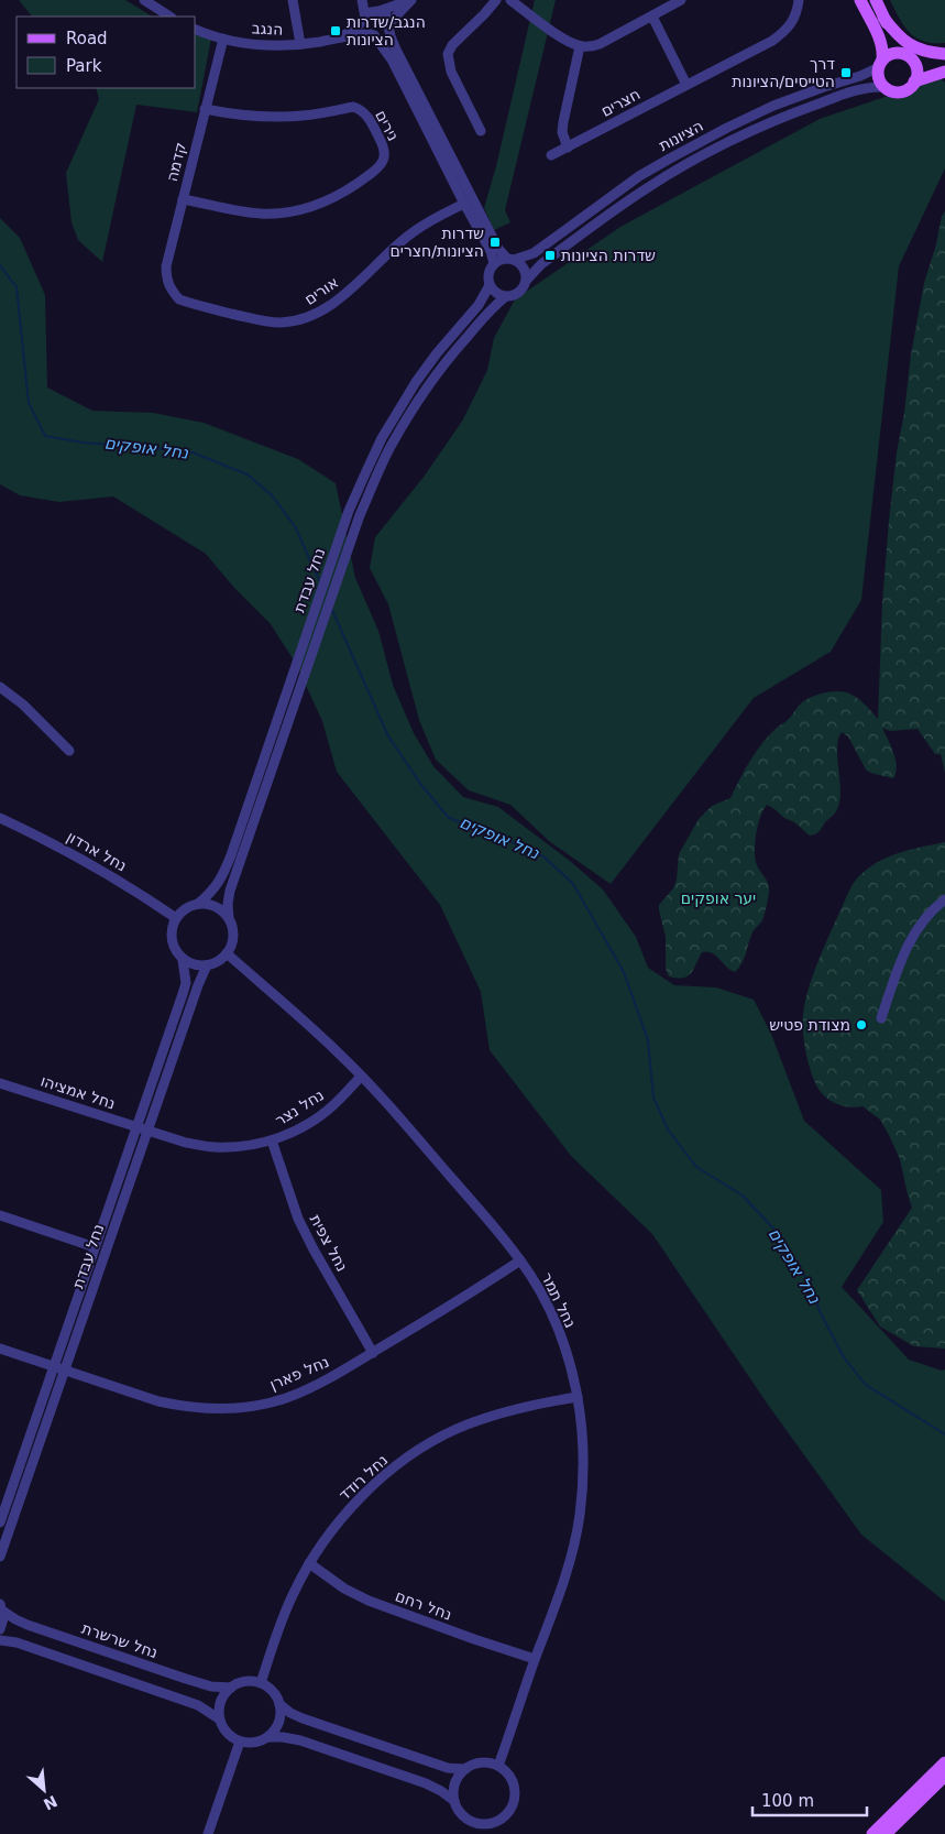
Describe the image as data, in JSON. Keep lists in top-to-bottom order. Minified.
{"streets":{"street":["הנגב","חצרים","נירים","הציונות","קדמה","אורים","נחל עבדת","נחל ארדון","נחל אמציהו","נחל נצר","נחל צפית","נחל תמר","נחל פארן","נחל רודד","נחל רחם","נחל שרשרת"]},"crossings":[["הנגב","קדמה"],["נירים","קדמה"],["הציונות","נחל עבדת"],["קדמה","אורים"],["נחל עבדת","נחל ארדון"],["נחל עבדת","נחל אמציהו"],["נחל עבדת","נחל נצר"],["נחל עבדת","נחל תמר"],["נחל עבדת","נחל פארן"],["נחל ארדון","נחל תמר"],["נחל אמציהו","נחל נצר"],["נחל נצר","נחל צפית"],["נחל נצר","נחל תמר"],["נחל צפית","נחל פארן"],["נחל תמר","נחל פארן"],["נחל תמר","נחל רודד"],["נחל תמר","נחל רחם"],["נחל רודד","נחל רחם"],["נחל רודד","נחל שרשרת"]],"water":["נחל אופקים"],"parks":["יער אופקים"],"places":{"transit":["הנגב/שדרות הציונות","דרך הטייסים/הציונות","שדרות הציונות/חצרים","שדרות הציונות"],"other":["מצודת פטיש"]},"legend":["Road","Park"],"scale_bar":"100 m","north":"bottom right"}
